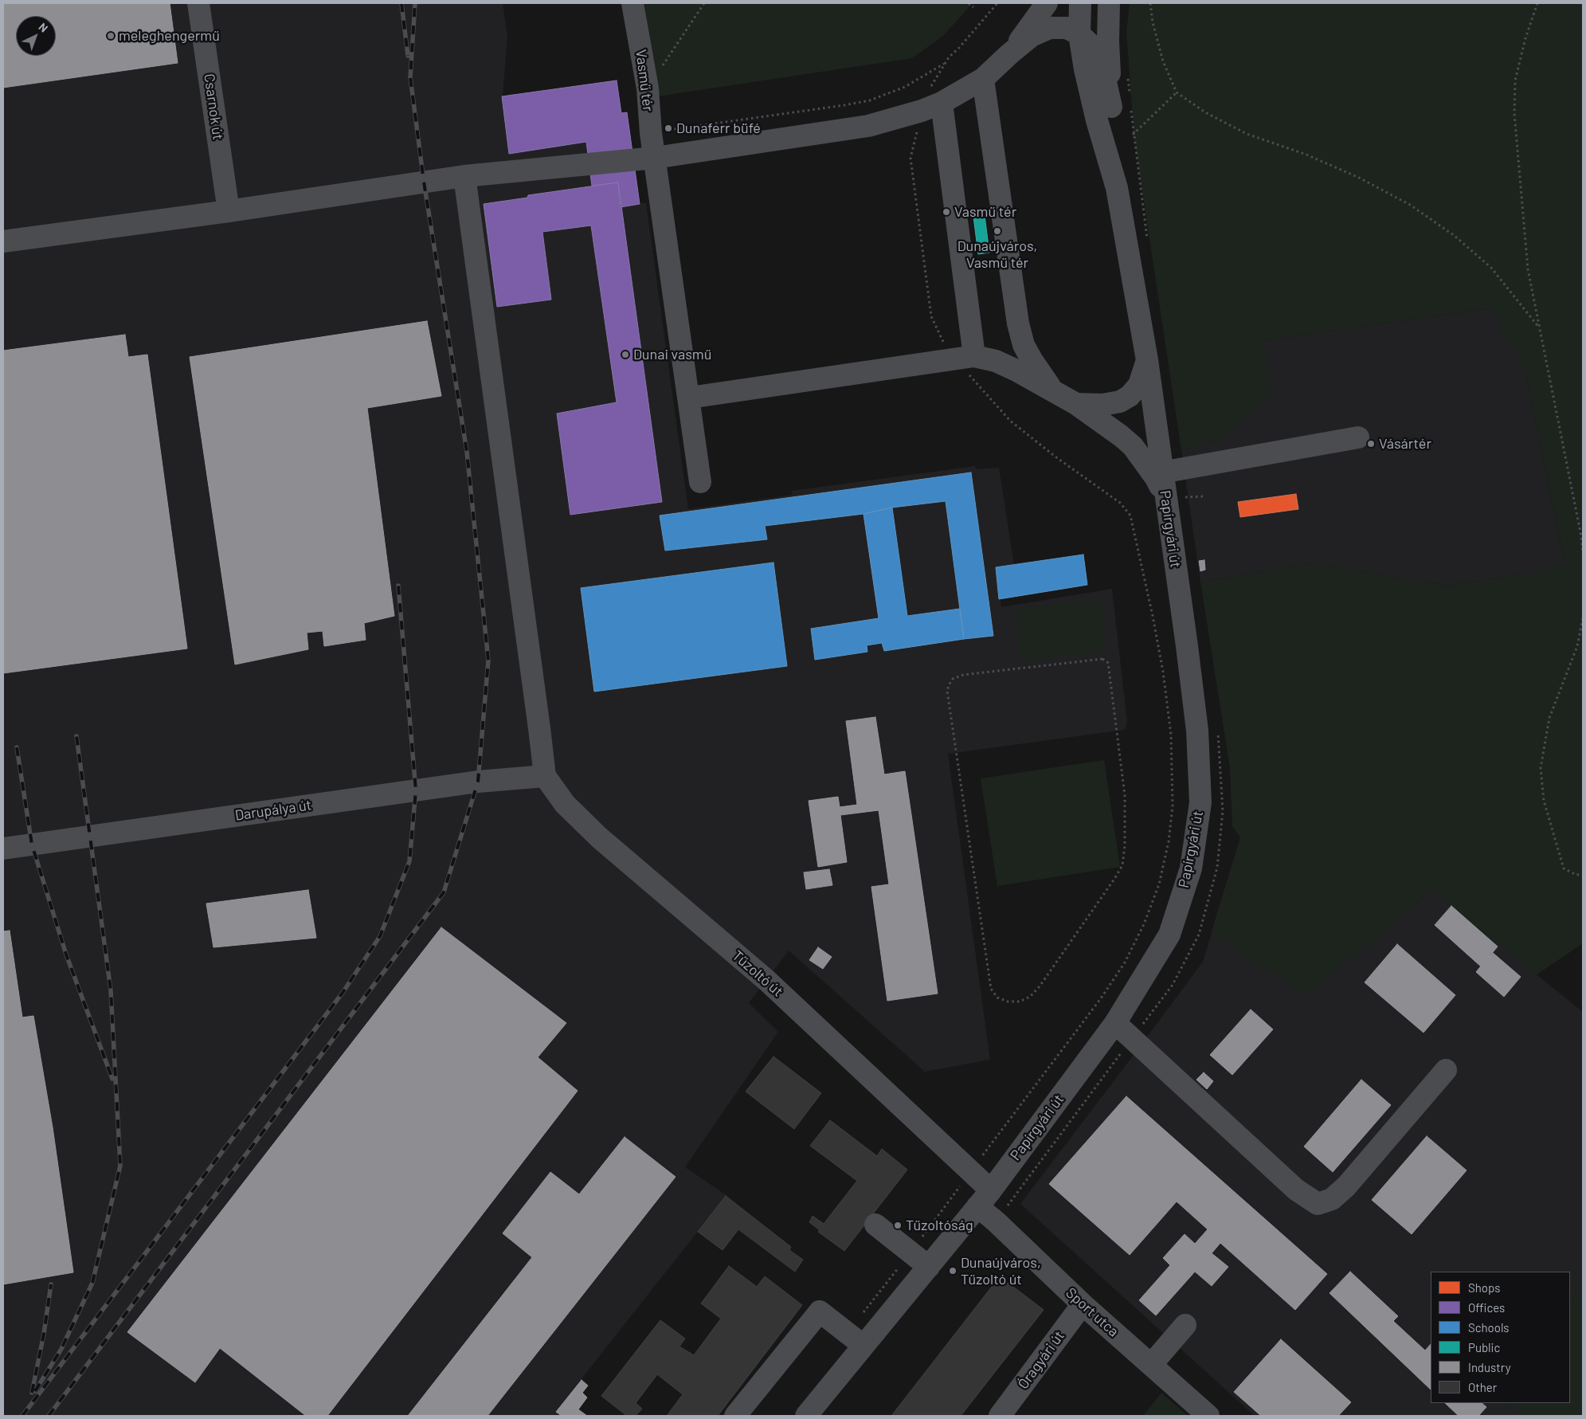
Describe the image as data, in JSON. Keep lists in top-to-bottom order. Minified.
{"streets":{"street":["Vasmű tér","Csarnok út","Papírgyári út","Darupálya út","Tűzoltó út","Sport utca","Óragyári út"]},"crossings":[["Papírgyári út","Tűzoltó út"],["Papírgyári út","Sport utca"],["Darupálya út","Tűzoltó út"],["Tűzoltó út","Sport utca"],["Sport utca","Óragyári út"]],"places":["meleghengermű","Dunaferr büfé","Vasmű tér","Dunaújváros, Vasmű tér","Dunai vasmű","Vásártér","Tűzoltóság","Dunaújváros, Tűzoltó út"],"legend":["Shops","Offices","Schools","Public","Industry","Other"],"north":"top right"}
